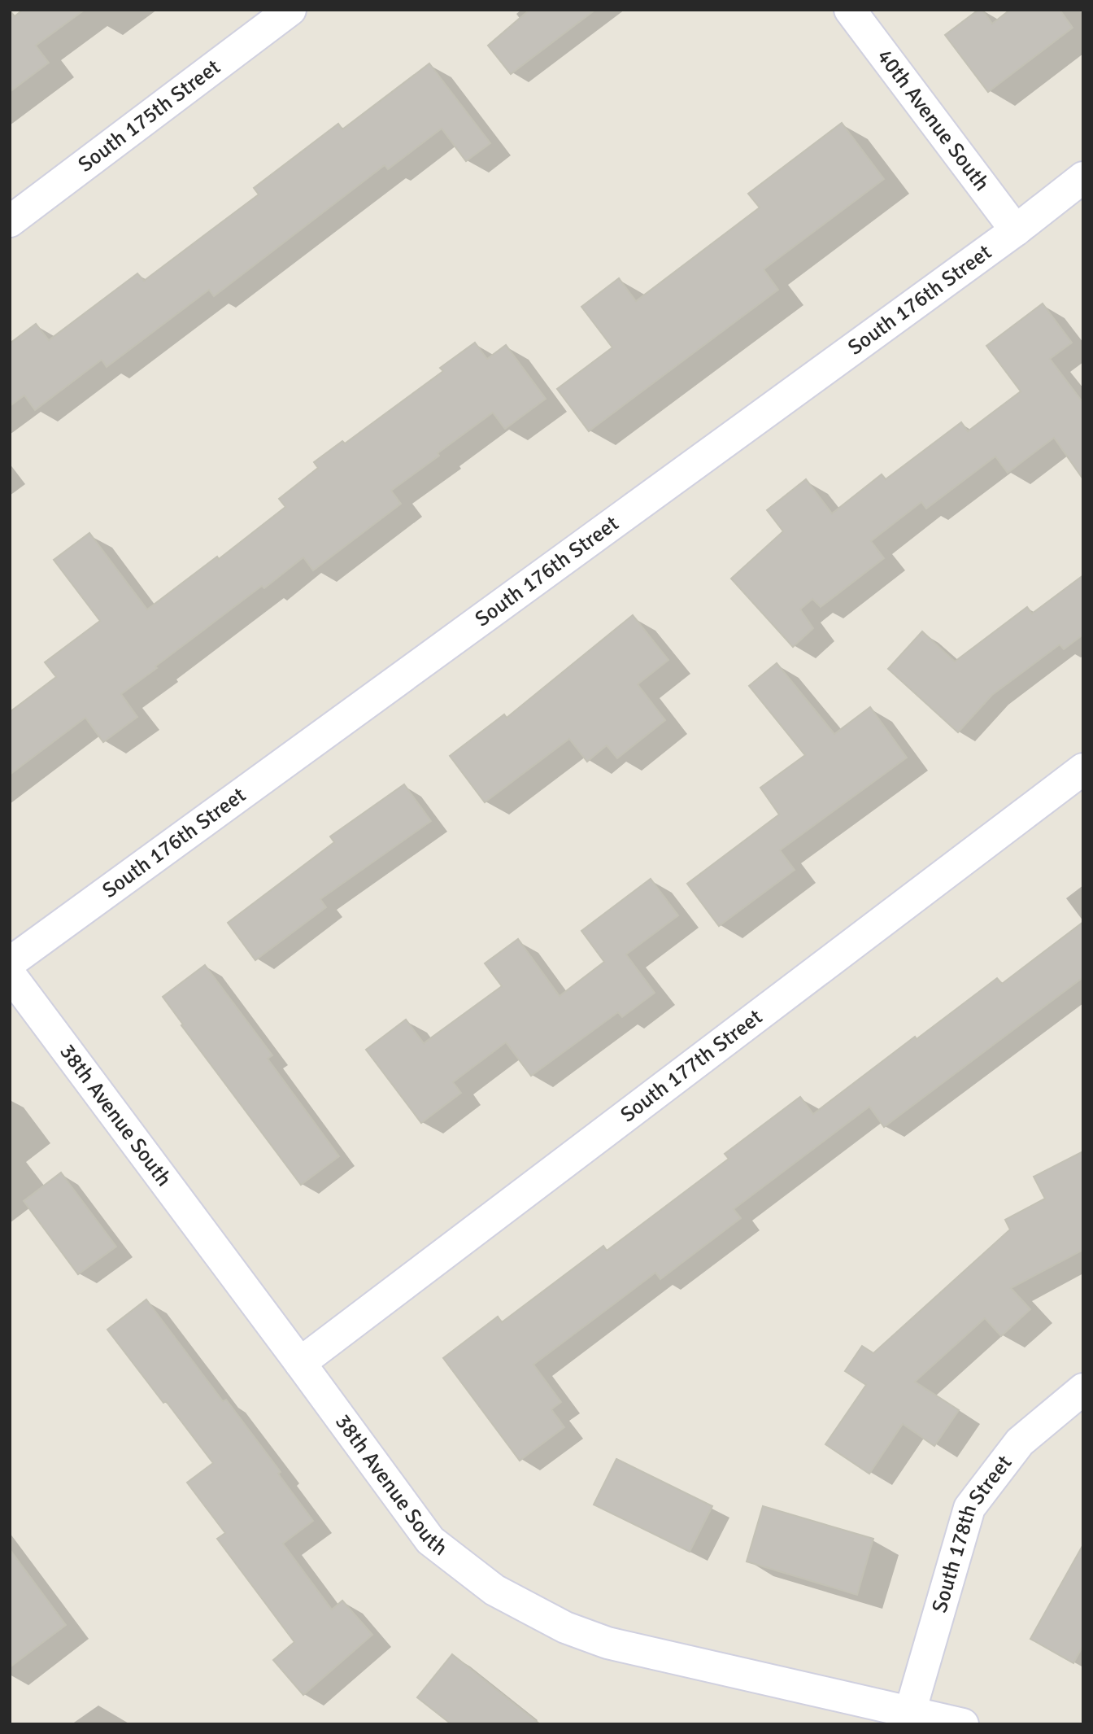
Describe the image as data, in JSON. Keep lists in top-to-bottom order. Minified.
{"streets":{"street":["South 175th Street","40th Avenue South","South 176th Street","South 177th Street","38th Avenue South","South 178th Street"]},"crossings":[["40th Avenue South","South 176th Street"],["South 177th Street","38th Avenue South"],["38th Avenue South","South 178th Street"]]}
